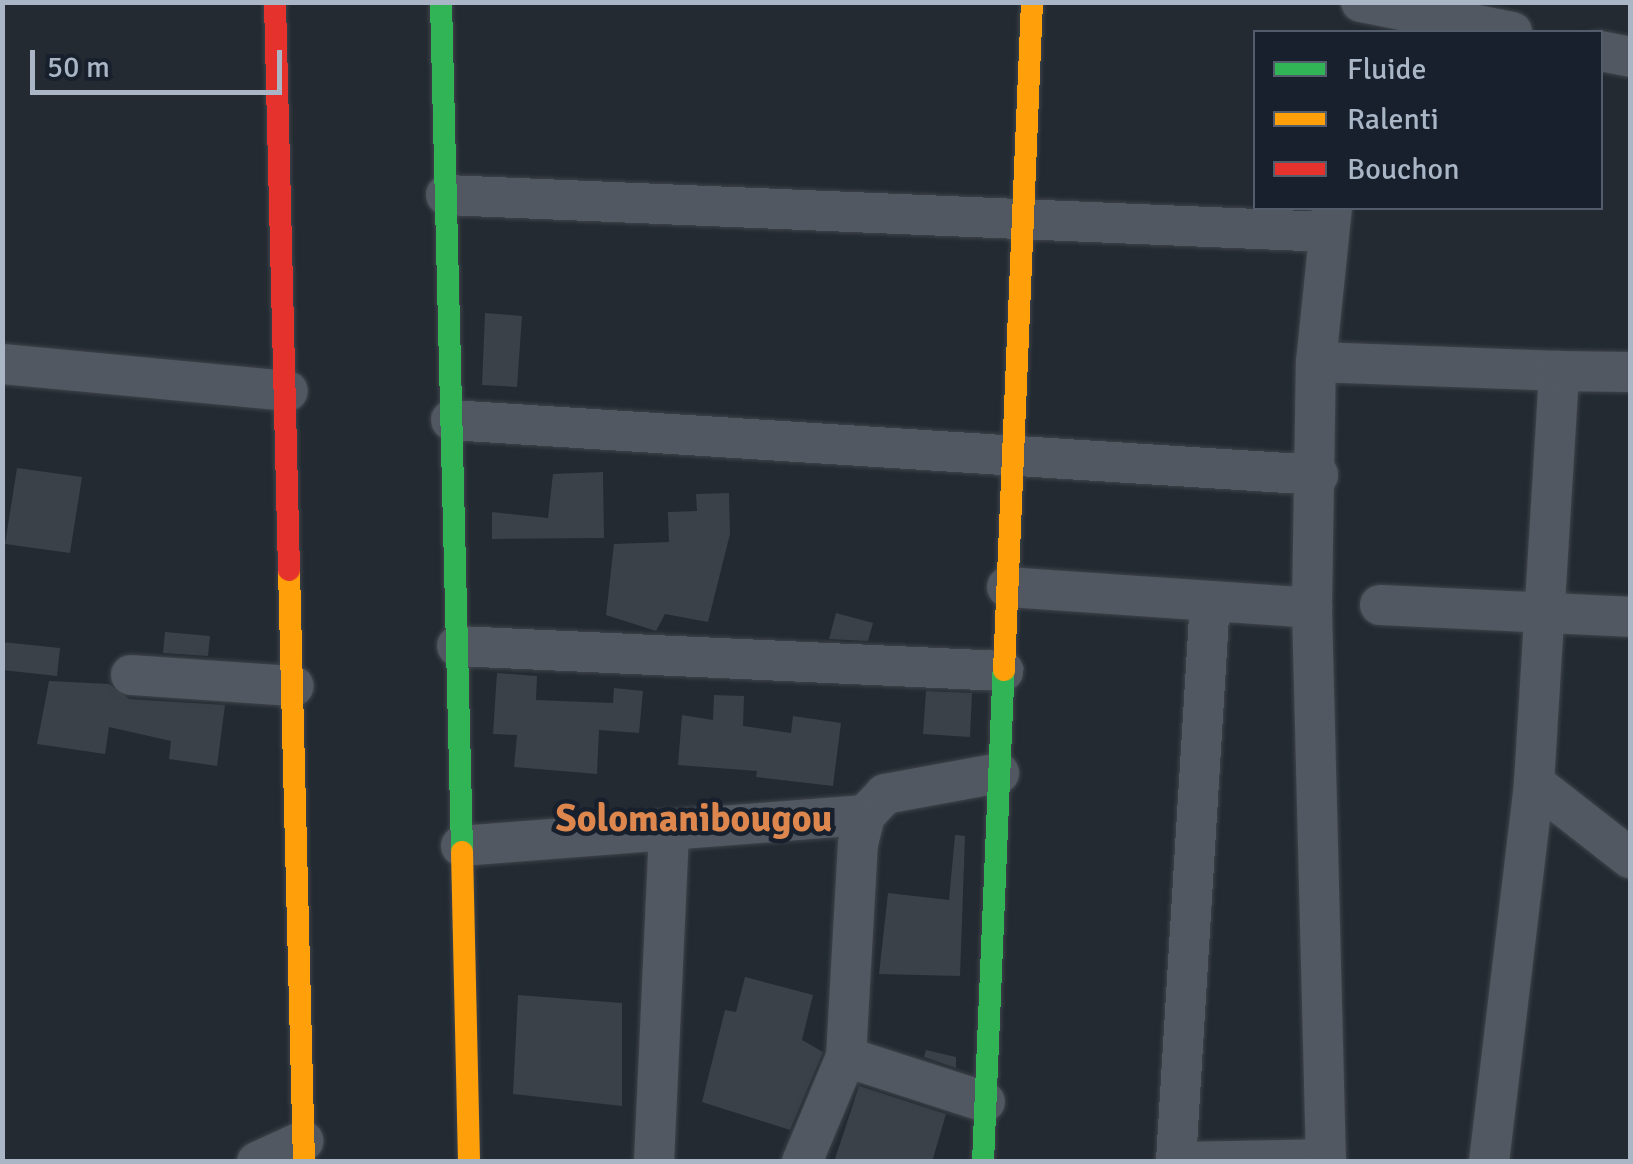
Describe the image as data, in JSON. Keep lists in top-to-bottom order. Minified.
{"districts":["Solomanibougou"],"legend":["Fluide","Ralenti","Bouchon"],"scale_bar":"50 m"}
